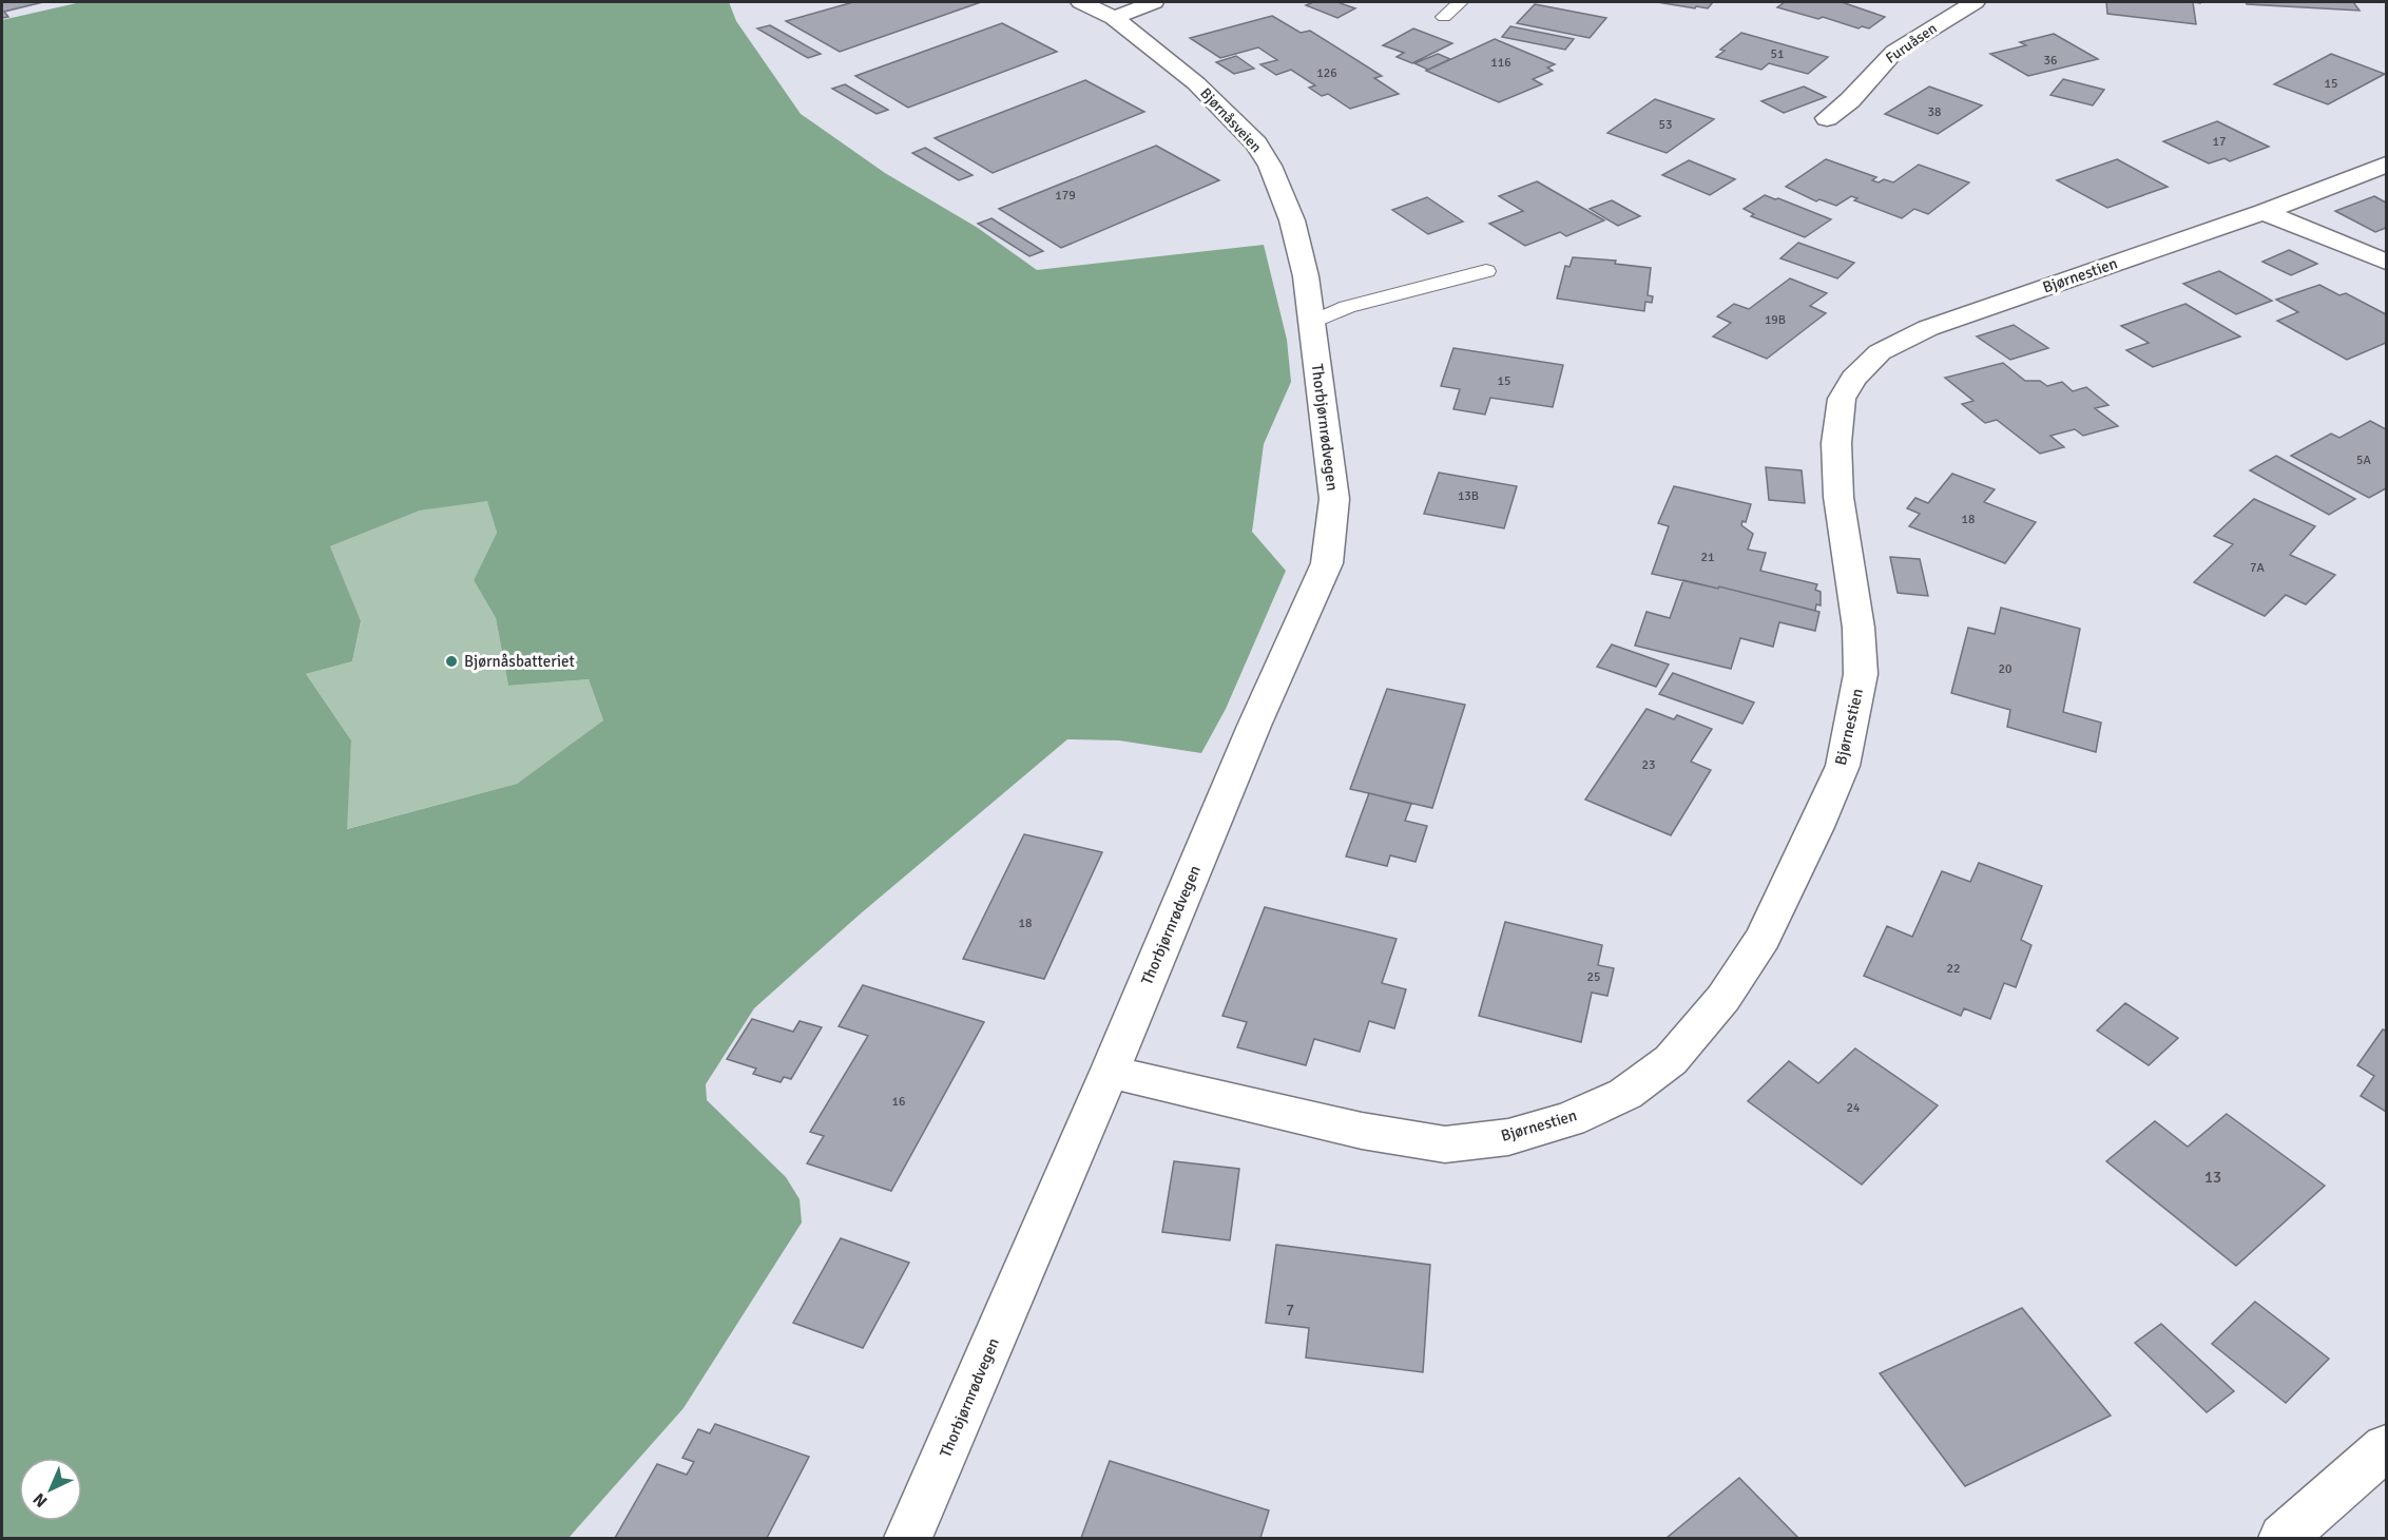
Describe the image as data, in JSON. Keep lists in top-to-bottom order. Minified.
{"streets":{"street":["Furuåsen","Bjørnåsveien","Bjørnestien","Thorbjørnrødvegen"]},"crossings":[["Bjørnåsveien","Thorbjørnrødvegen"],["Bjørnestien","Thorbjørnrødvegen"]],"places":["Bjørnåsbatteriet"],"house_numbers":["51","36","116","126","15","38","53","17","179","19B","15","5A","13B","18","21","7A","20","23","18","22","25","16","24","13","7"],"north":"bottom left"}
